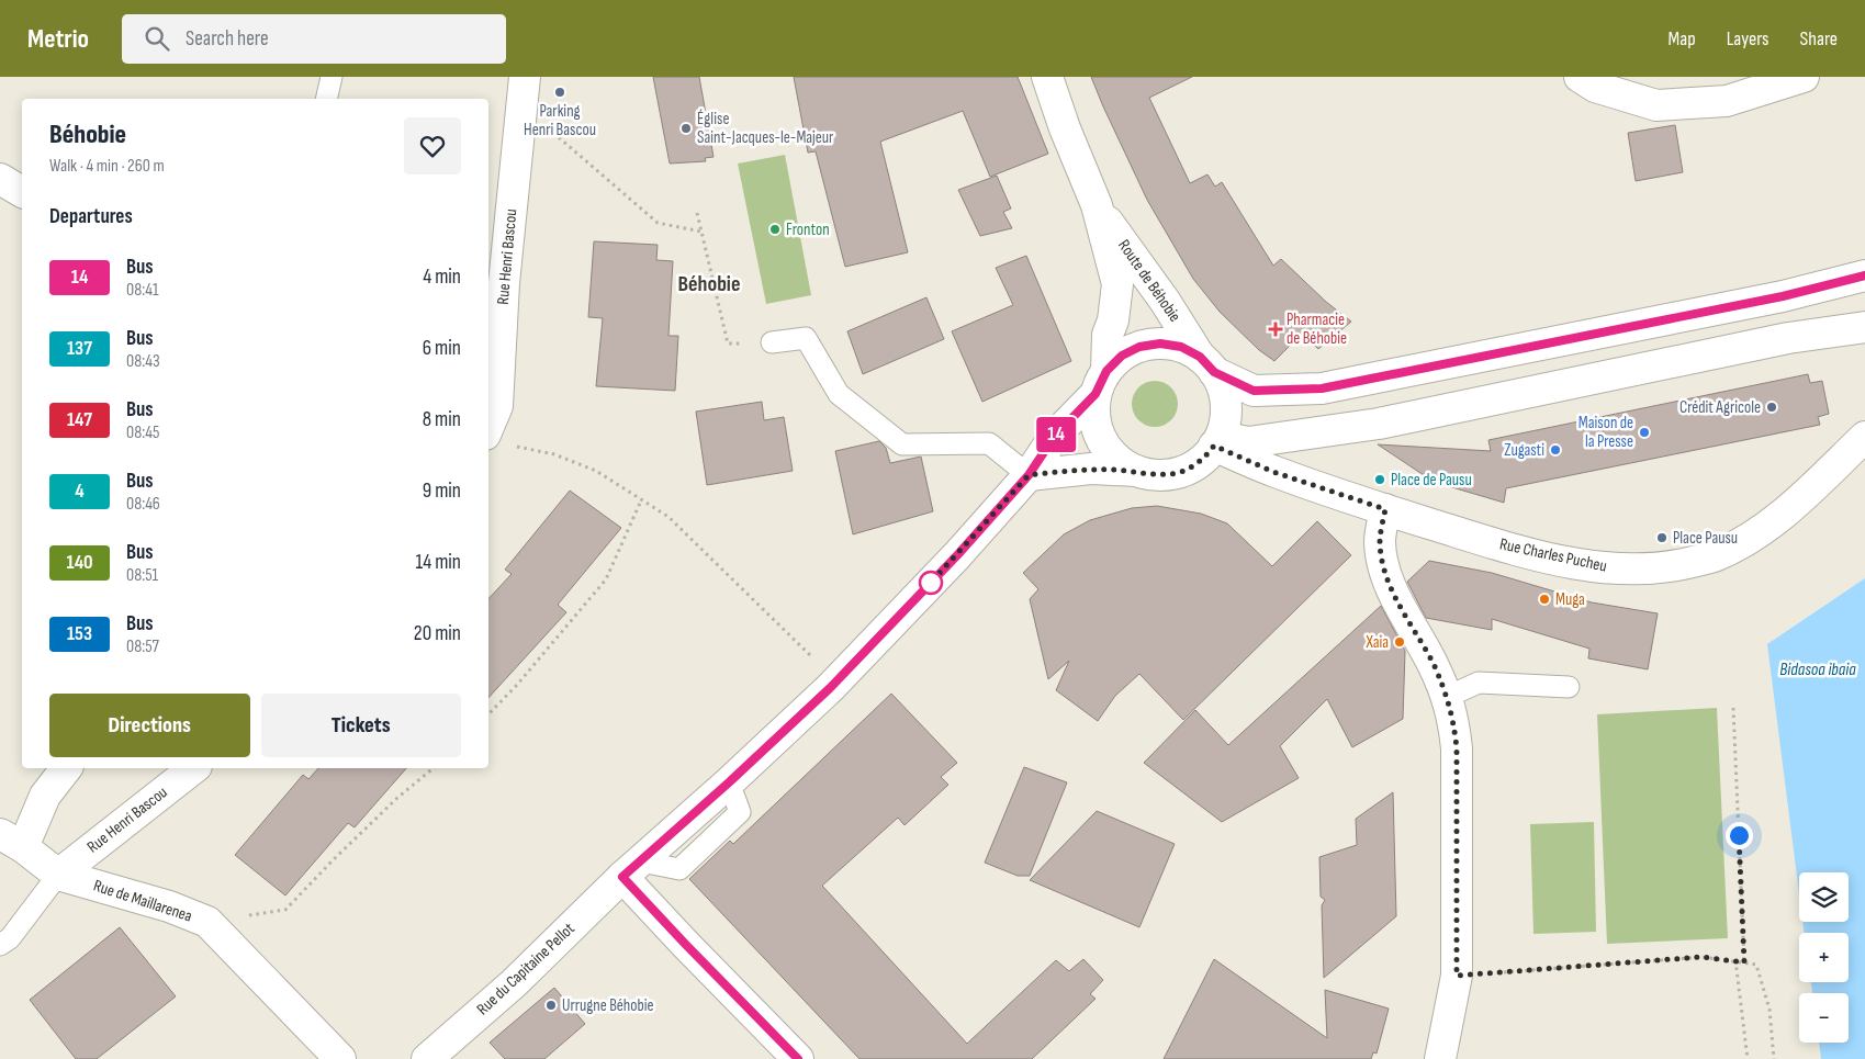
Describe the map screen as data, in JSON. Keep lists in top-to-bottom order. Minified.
{"streets":{"main road":["Rue Henri Bascou","Route de Béhobie","Rue Charles Pucheu","Rue de Maillarenea","Rue du Capitaine Pellot"]},"crossings":[["Rue Henri Bascou","Rue de Maillarenea"],["Route de Béhobie","Rue Charles Pucheu"],["Route de Béhobie","Rue du Capitaine Pellot"],["Rue Charles Pucheu","Rue du Capitaine Pellot"]],"districts":["Béhobie"],"water":["Bidasoa ibaia"],"places":{"other":["Parking Henri Bascou","Église Saint-Jacques-le-Majeur","Fronton","Crédit Agricole","Maison de la Presse","Zugasti","Place de Pausu","Place Pausu","Muga","Xaia","Urrugne Béhobie"],"health":["Pharmacie de Béhobie"]},"lines":["bus line 14"],"page":{"header":"Metrio","search":"Search here","nav":["Map","Layers","Share"],"on_map":"14","heading":[["Béhobie","Walk · 4 min · 260 m"],"Departures"],"list":[{"mark":"14","name":"Bus","note":"08:41","value":"4 min"},{"mark":"137","name":"Bus","note":"08:43","value":"6 min"},{"mark":"147","name":"Bus","note":"08:45","value":"8 min"},{"mark":"4","name":"Bus","note":"08:46","value":"9 min"},{"mark":"140","name":"Bus","note":"08:51","value":"14 min"},{"mark":"153","name":"Bus","note":"08:57","value":"20 min"}],"buttons":["Directions","Tickets"],"map_buttons":["+","−"]}}
